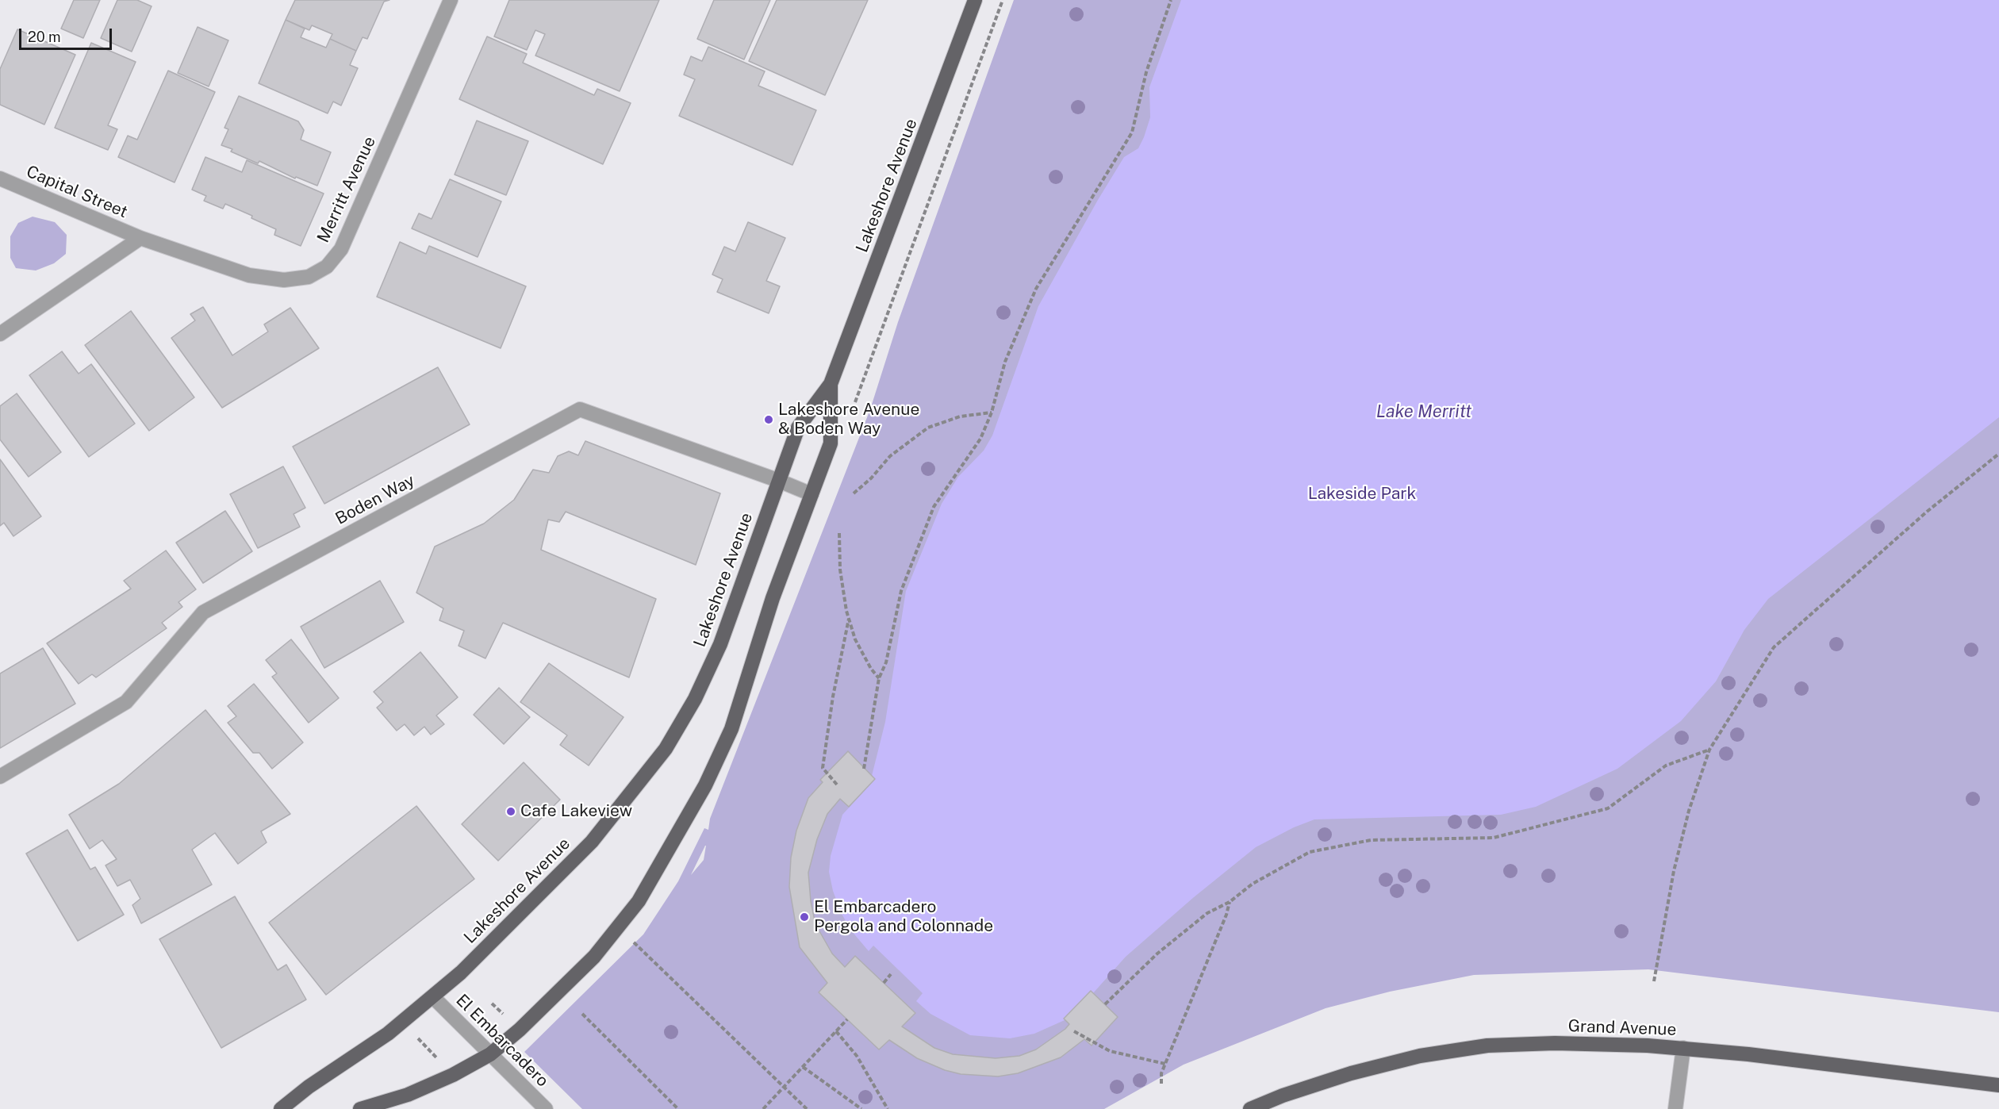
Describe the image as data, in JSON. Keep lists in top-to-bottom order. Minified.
{"streets":{"main road":["Lakeshore Avenue","Grand Avenue"],"street":["Merritt Avenue","Capital Street","Boden Way","El Embarcadero"]},"crossings":[["Lakeshore Avenue","Boden Way"],["Lakeshore Avenue","El Embarcadero"],["Merritt Avenue","Capital Street"]],"water":["Lake Merritt"],"parks":["Lakeside Park"],"places":["Lakeshore Avenue & Boden Way","Cafe Lakeview","El Embarcadero Pergola and Colonnade"],"scale_bar":"20 m"}
